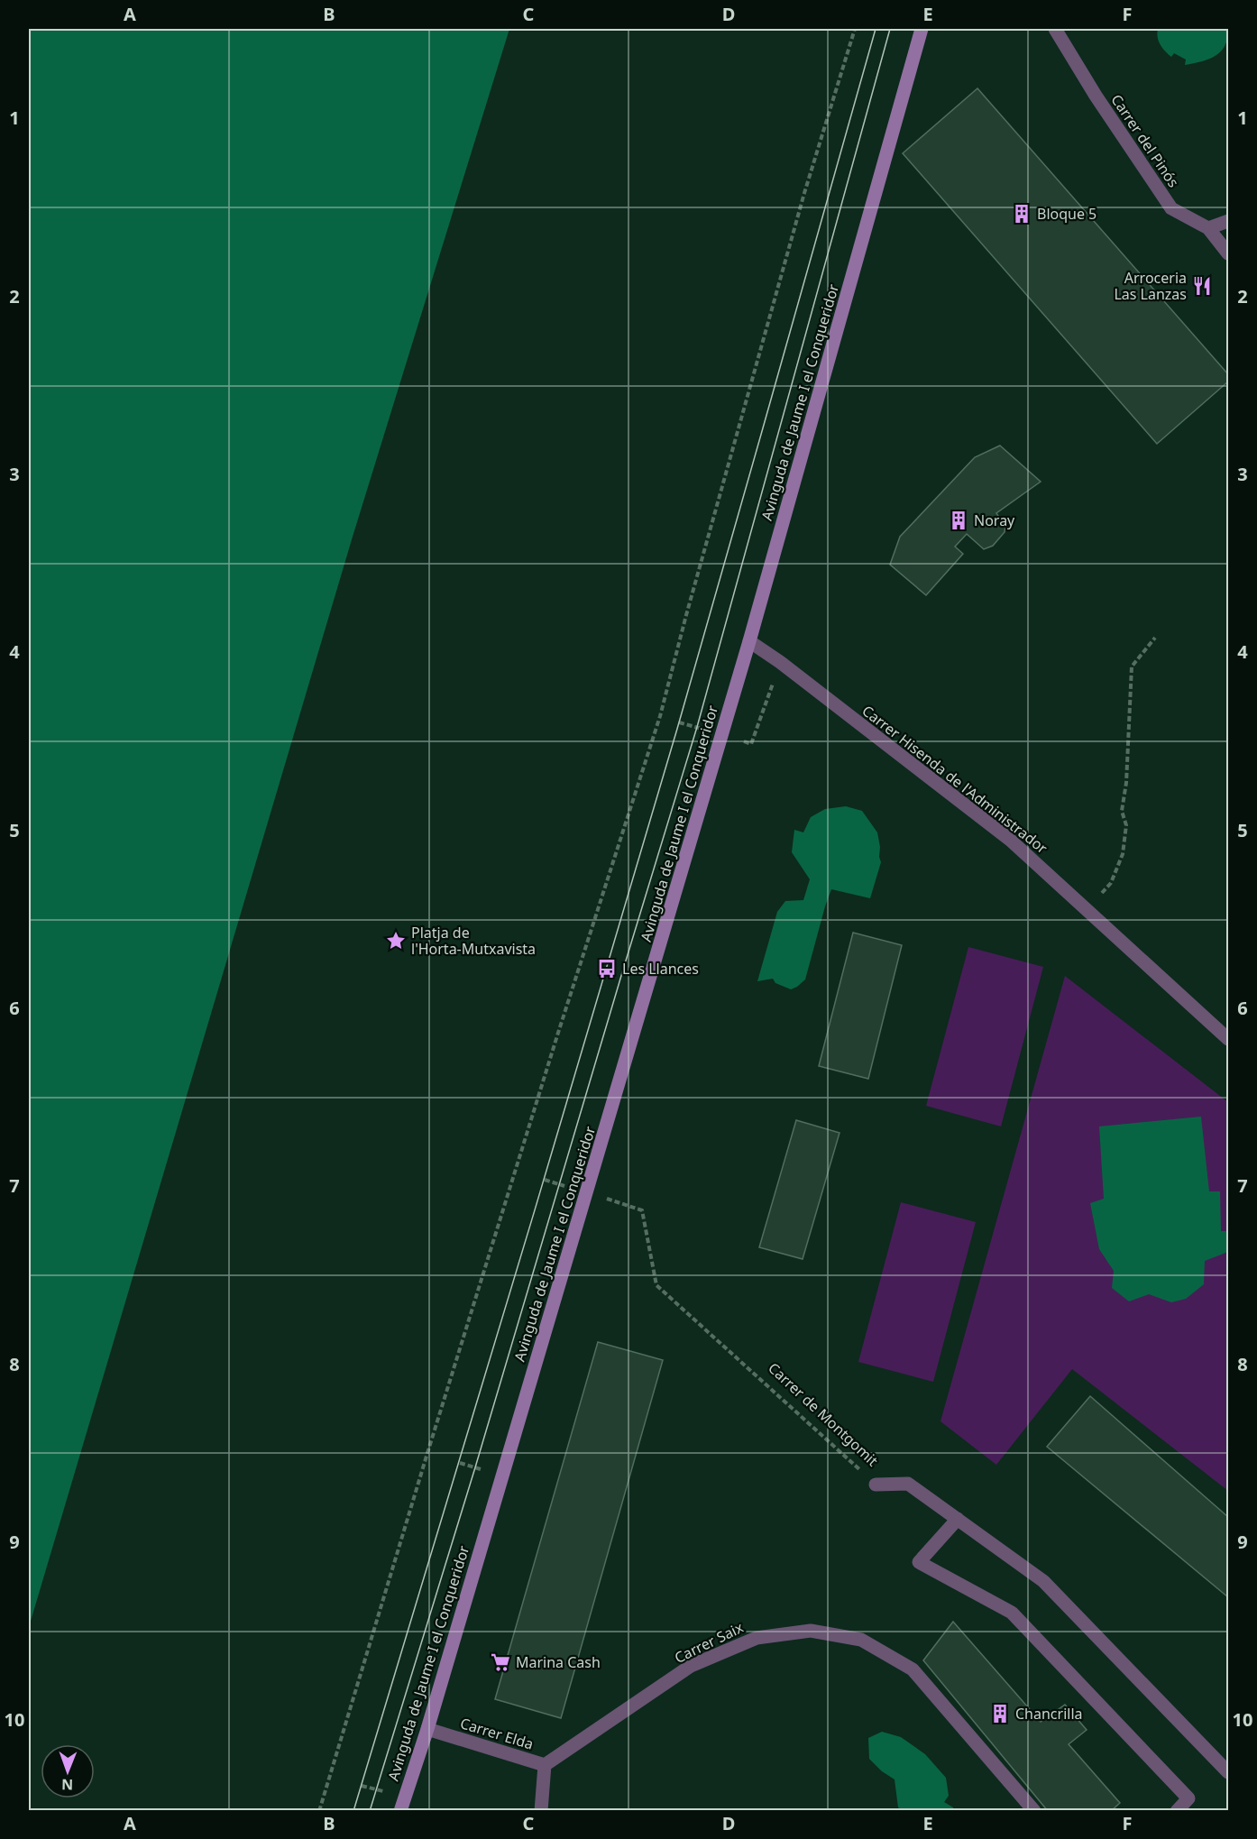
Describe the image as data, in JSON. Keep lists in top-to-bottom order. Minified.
{"streets":{"street":["Carrer del Pinós","Avinguda de Jaume I el Conqueridor","Carrer Hisenda de l'Administrador","Carrer de Montgomit","Carrer Saix","Carrer Elda"]},"crossings":[["Avinguda de Jaume I el Conqueridor","Carrer Hisenda de l'Administrador"],["Avinguda de Jaume I el Conqueridor","Carrer de Montgomit"],["Avinguda de Jaume I el Conqueridor","Carrer Elda"],["Carrer Saix","Carrer Elda"]],"places":{"building":["Bloque 5","Noray","Chancrilla"],"restaurant":["Arroceria Las Lanzas"],"place":["Platja de l'Horta-Mutxavista"],"bus stop":["Les Llances"],"supermarket":["Marina Cash"]},"north":"bottom","grid":{"columns":["A","B","C","D","E","F"],"rows":["1","2","3","4","5","6","7","8","9","10"]}}
